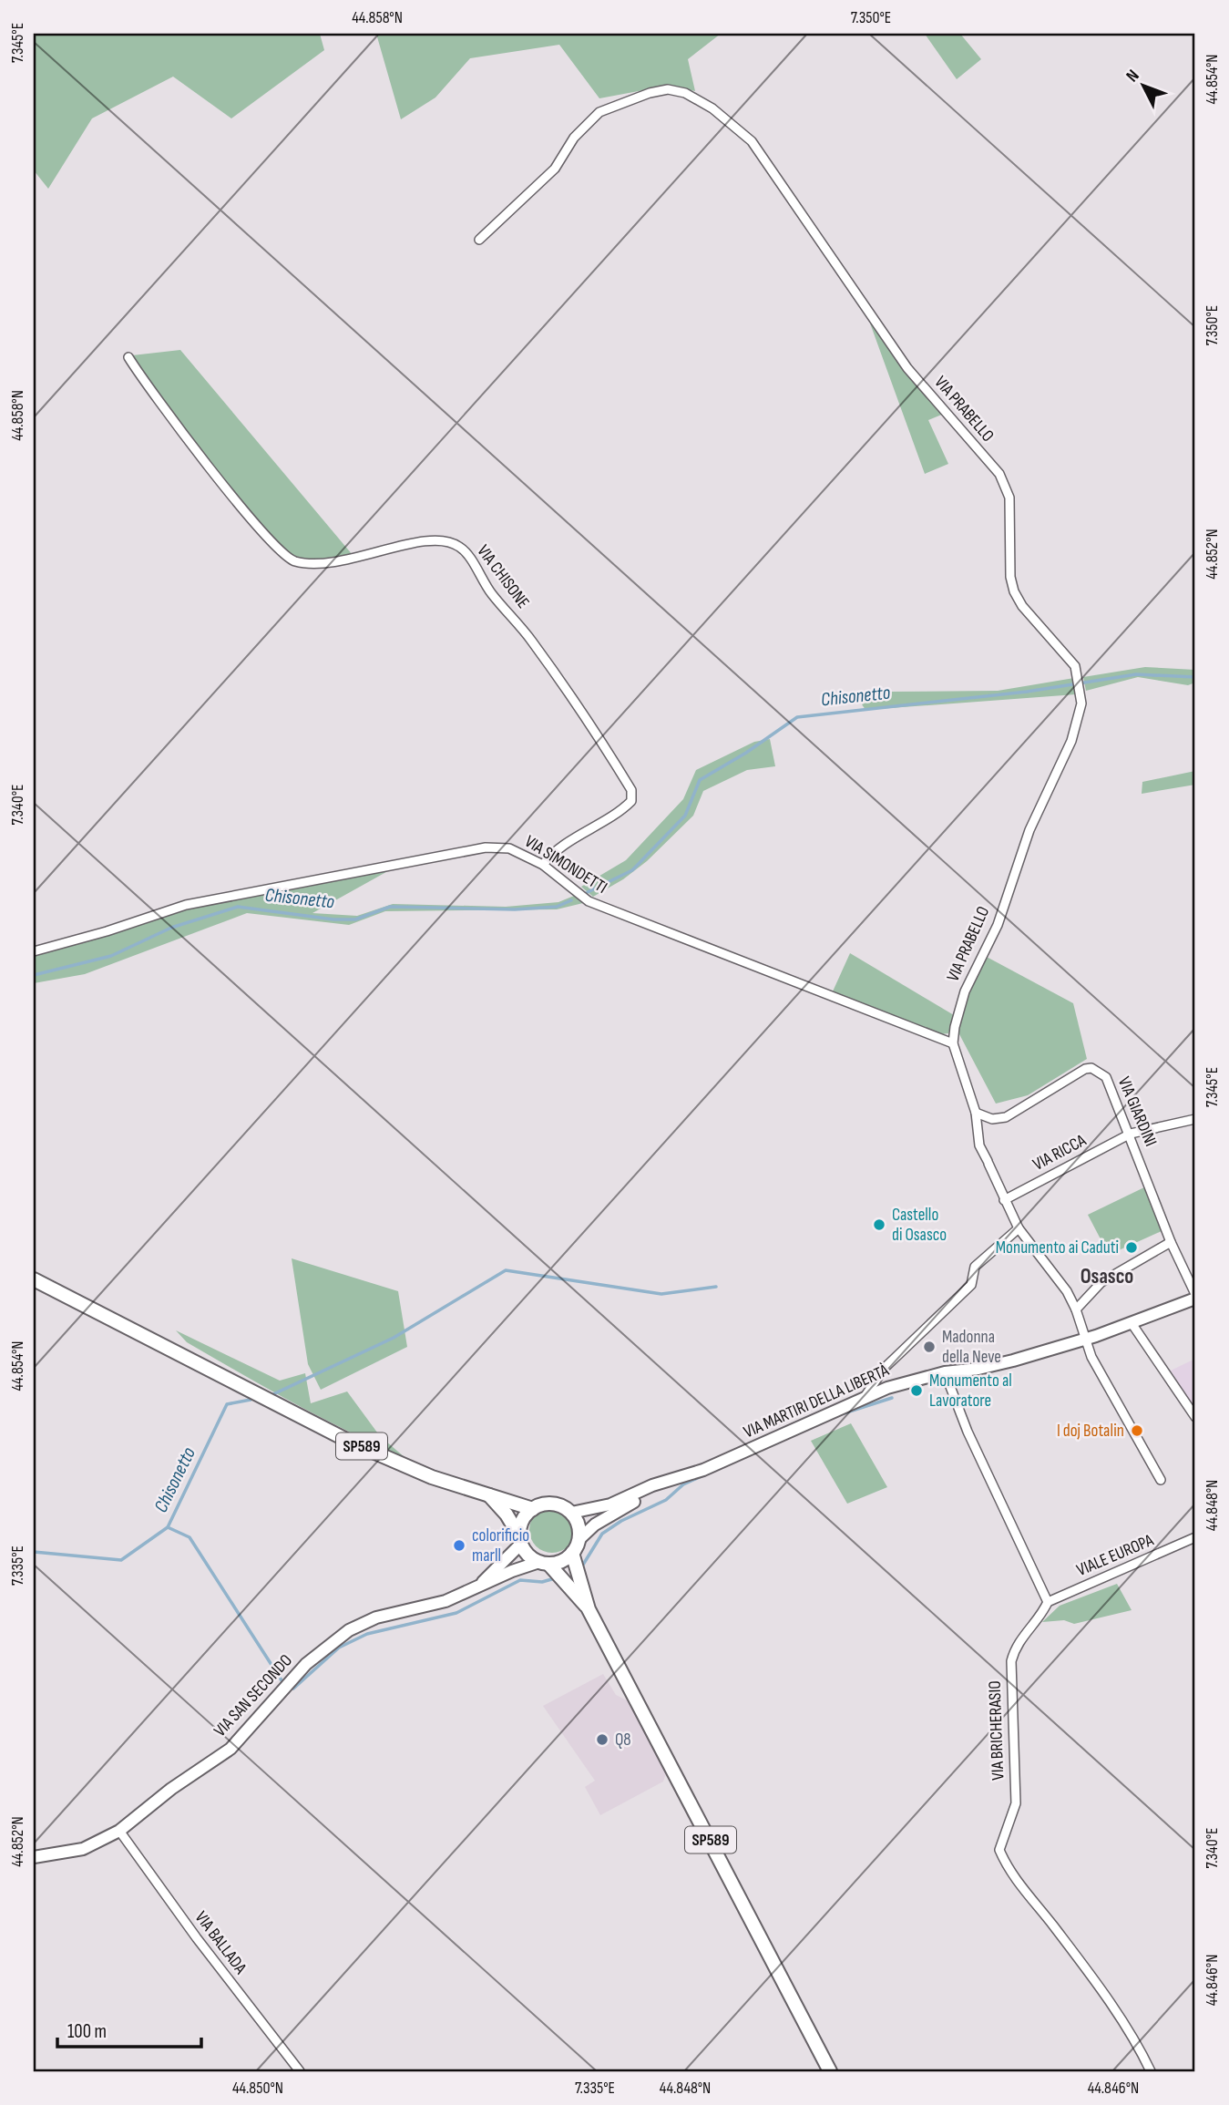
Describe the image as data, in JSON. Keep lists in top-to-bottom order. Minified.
{"streets":{"main road":["SP589"],"street":["VIA PRABELLO","VIA CHISONE","VIA SIMONDETTI","VIA GIARDINI","VIA RICCA","VIA MARTIRI DELLA LIBERTÀ","VIALE EUROPA","VIA SAN SECONDO","VIA BRICHERASIO","VIA BALLADA"]},"crossings":[["VIA PRABELLO","VIA SIMONDETTI"],["VIA CHISONE","VIA SIMONDETTI"],["VIA GIARDINI","VIA RICCA"],["VIA MARTIRI DELLA LIBERTÀ","SP589"],["SP589","VIA SAN SECONDO"],["VIALE EUROPA","VIA BRICHERASIO"],["VIA SAN SECONDO","VIA BALLADA"]],"districts":["Osasco"],"water":["Chisonetto"],"places":["Castello di Osasco","Monumento ai Caduti","Madonna della Neve","Monumento al Lavoratore","I doj Botalin","colorificio marll","Q8"],"scale_bar":"100 m","north":"top left","coordinates":["44.858°N","7.350°E","7.345°E","44.854°N","44.852°N","7.340°E","44.848°N","7.335°E","44.846°N","44.850°N"]}
